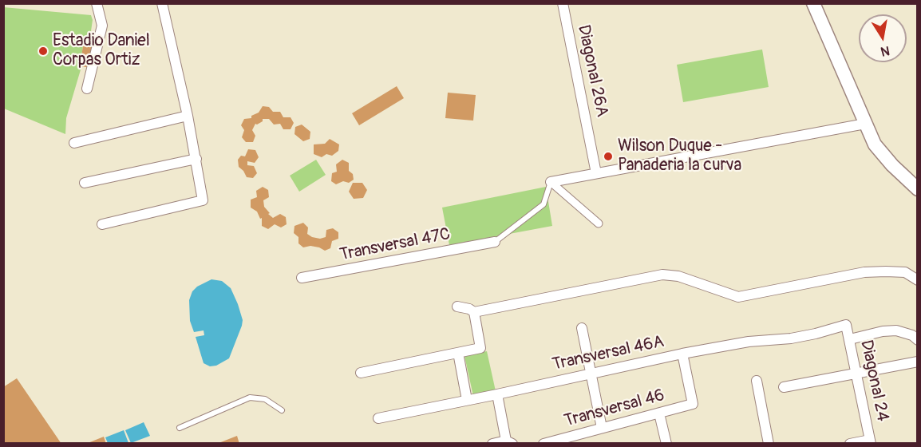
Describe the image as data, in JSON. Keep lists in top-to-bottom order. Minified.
{"streets":{"street":["Diagonal 26A","Transversal 47C","Transversal 46A","Diagonal 24","Transversal 46"]},"crossings":[["Transversal 46A","Diagonal 24"],["Transversal 46A","Transversal 46"]],"places":["Estadio Daniel Corpas Ortiz","Wilson Duque - Panaderia la curva"],"north":"bottom"}
